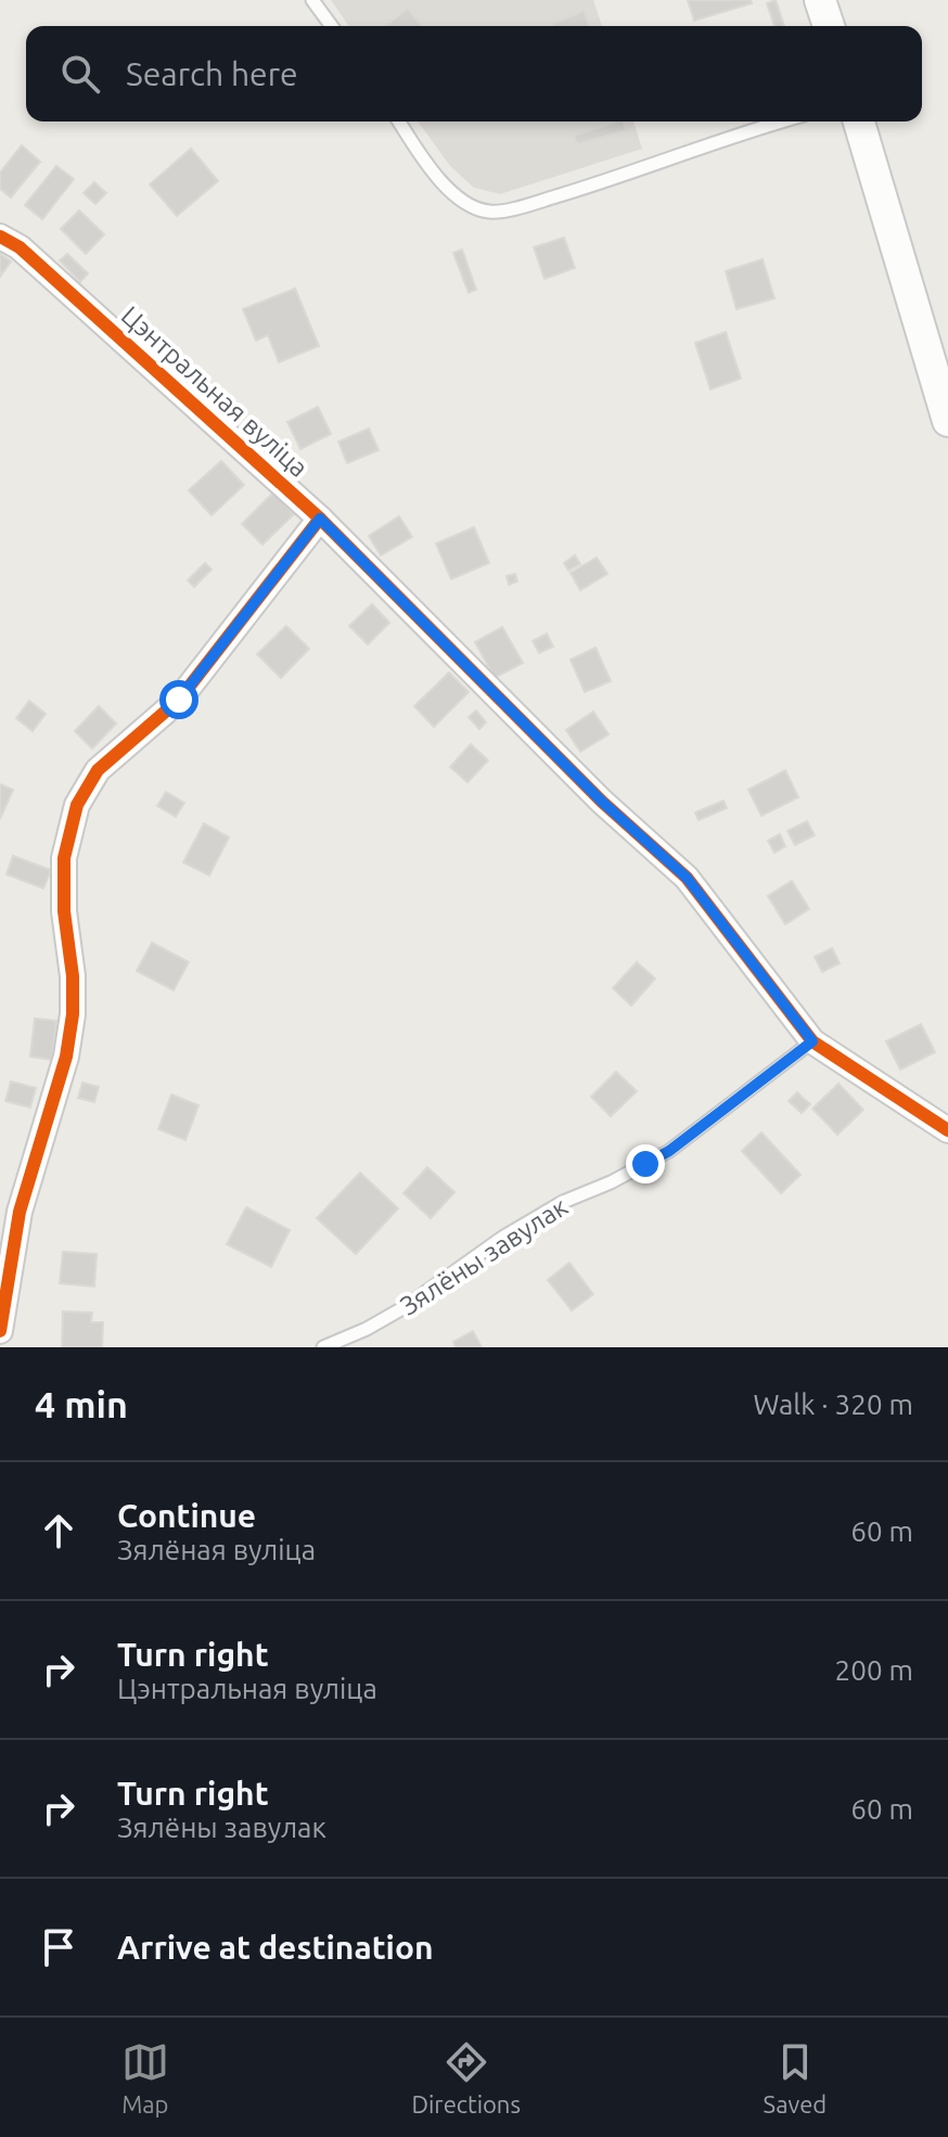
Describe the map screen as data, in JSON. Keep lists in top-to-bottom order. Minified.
{"streets":{"street":["Цэнтральная вуліца"],"lane":["Зялёны завулак"]},"crossings":[["Цэнтральная вуліца","Зялёны завулак"]],"page":{"search":"Search here","heading":["4 min","Walk · 320 m"],"list":[["Continue","Зялёная вуліца","60 m"],["Turn right","Цэнтральная вуліца","200 m"],["Turn right","Зялёны завулак","60 m"],"Arrive at destination"],"nav":["Map","Directions","Saved"]}}
